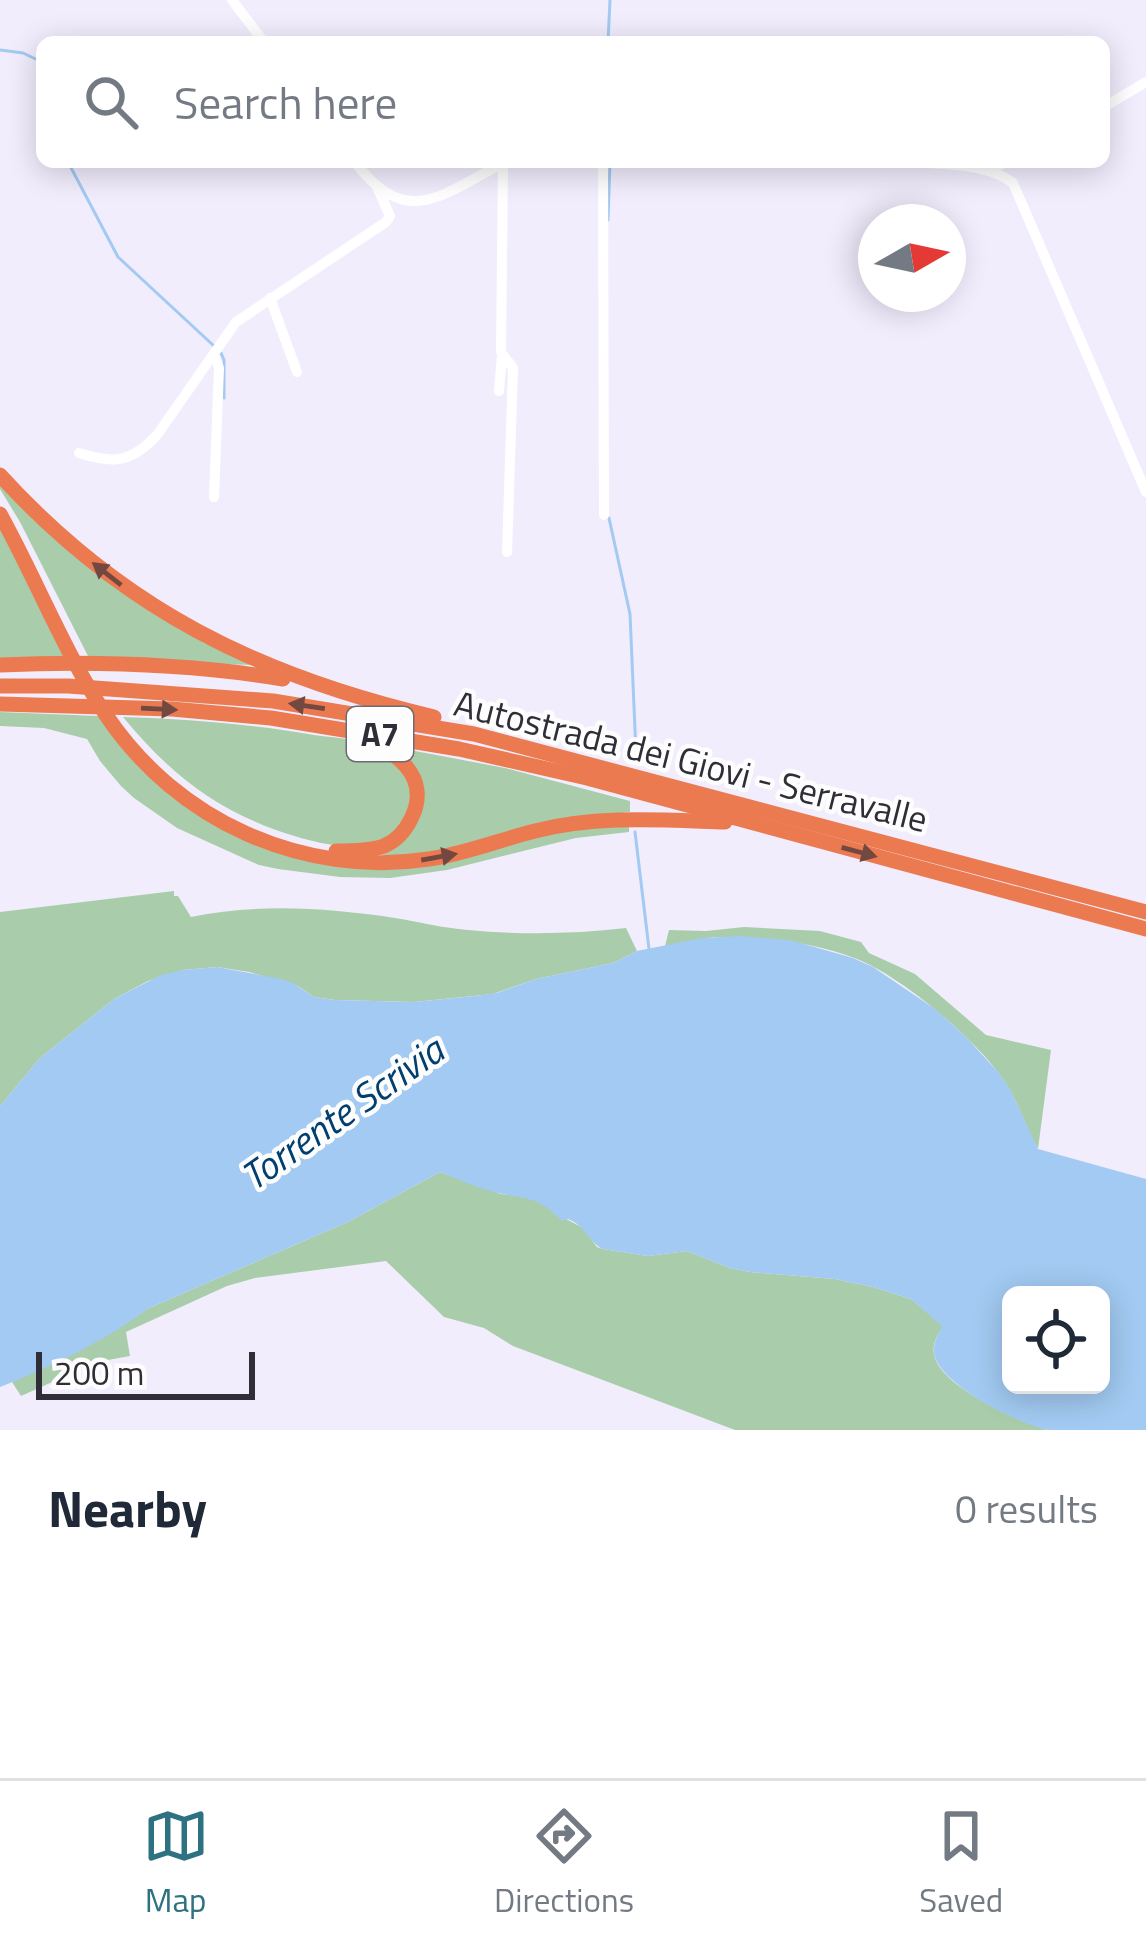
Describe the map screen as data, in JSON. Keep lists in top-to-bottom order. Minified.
{"streets":{"highway":["A7","Autostrada dei Giovi - Serravalle"]},"water":["Torrente Scrivia"],"scale_bar":"200 m","north":"right","page":{"search":"Search here","scale":"200 m","heading":["Nearby","0 results"],"nav":["Map","Directions","Saved"]}}
